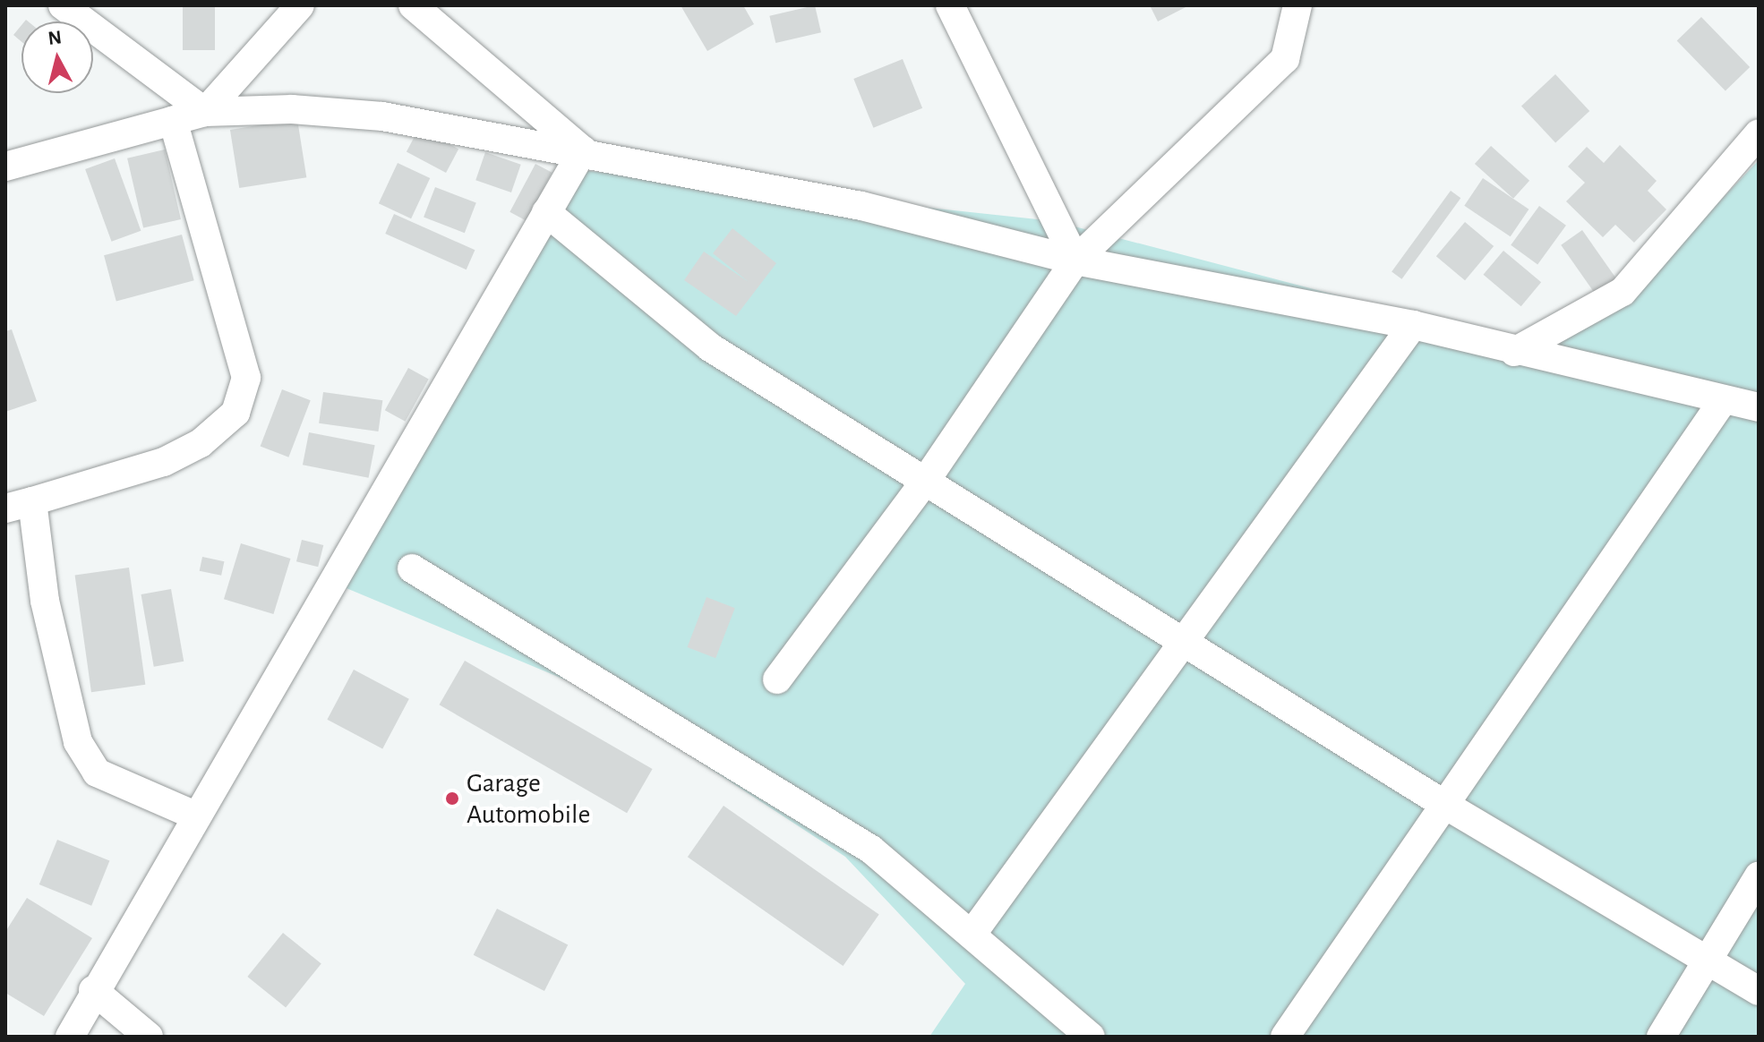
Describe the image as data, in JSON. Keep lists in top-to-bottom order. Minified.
{"places":["Garage Automobile"],"north":"top"}
